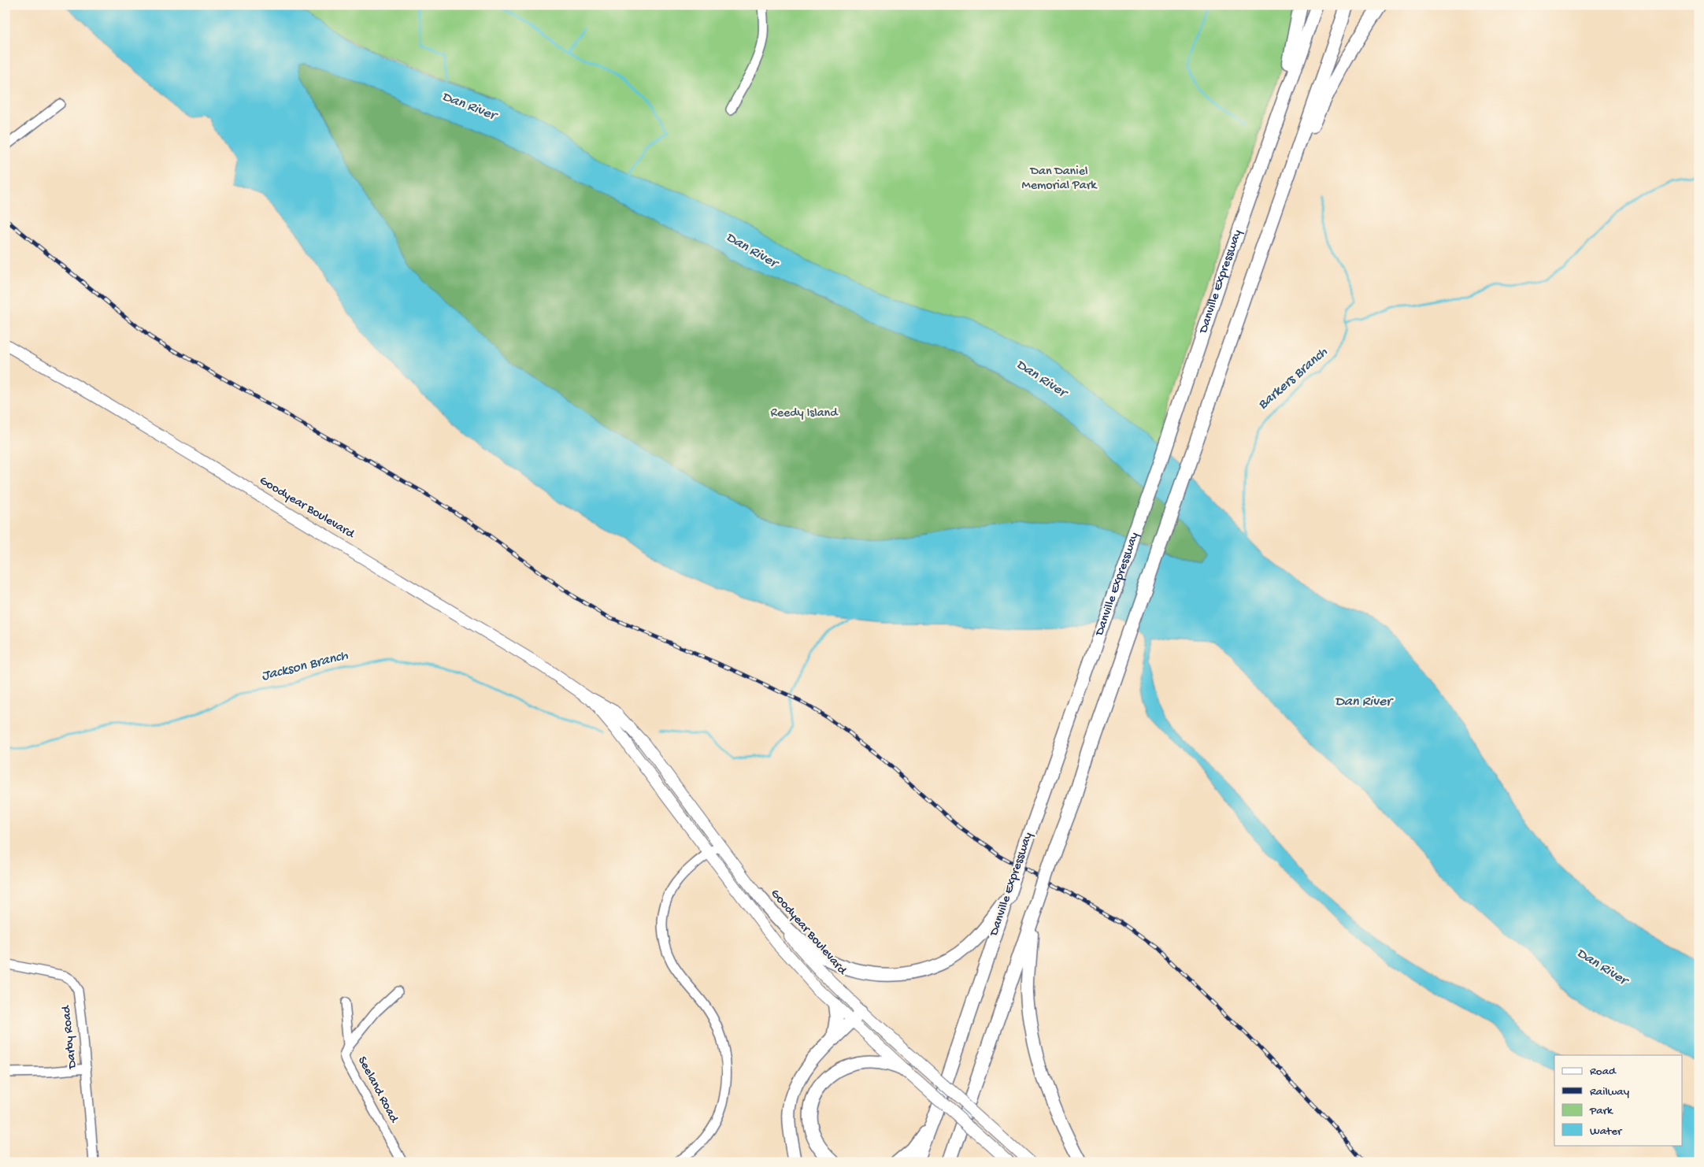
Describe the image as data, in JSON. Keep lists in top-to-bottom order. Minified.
{"streets":{"highway":["Danville Expressway"],"main road":["Goodyear Boulevard"],"street":["Darby Road","Seeland Road"]},"water":["Dan River","Barkers Branch","Jackson Branch"],"parks":["Dan Daniel Memorial Park","Reedy Island"],"legend":["Road","Railway","Park","Water"]}
